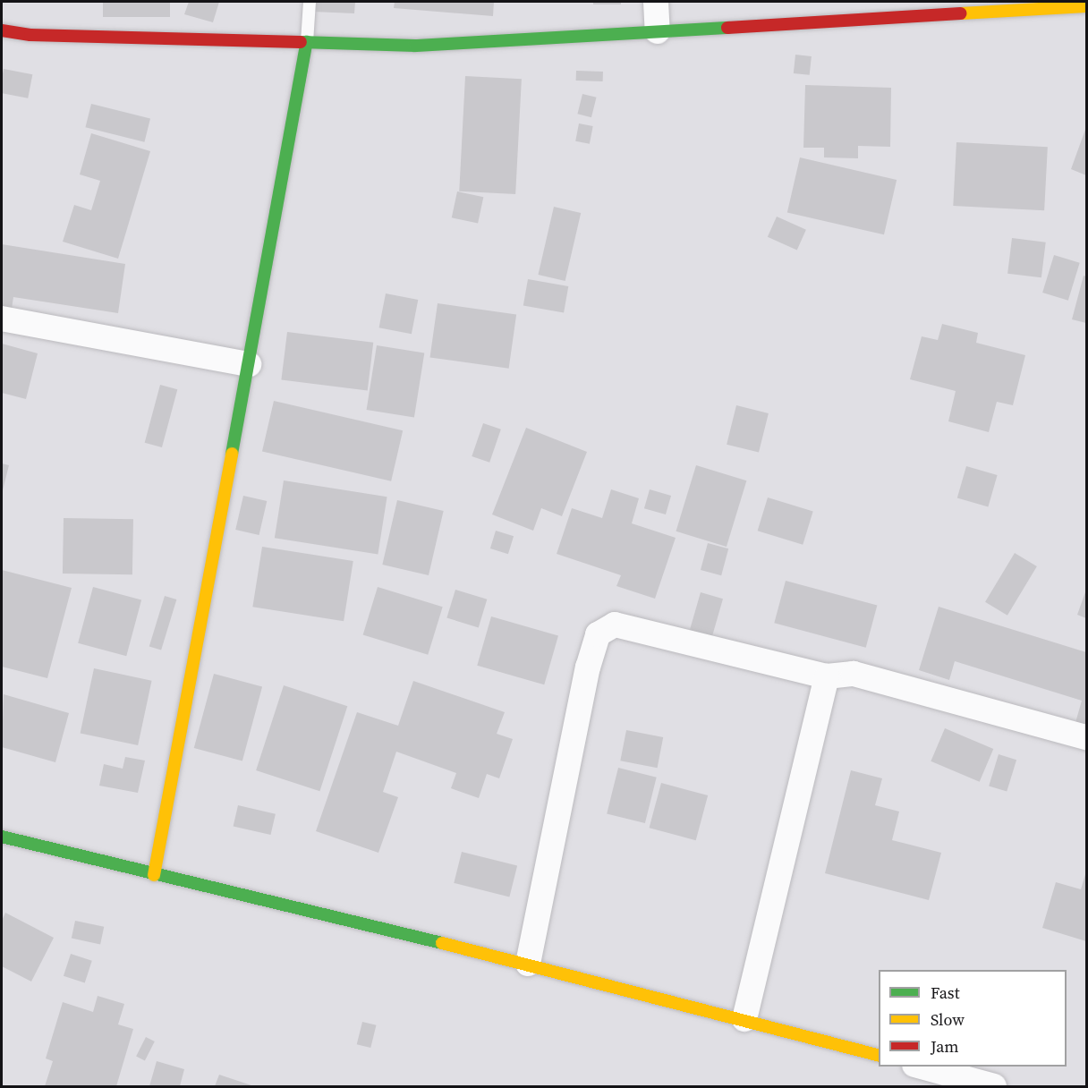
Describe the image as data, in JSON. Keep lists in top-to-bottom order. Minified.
{"legend":["Fast","Slow","Jam"]}
